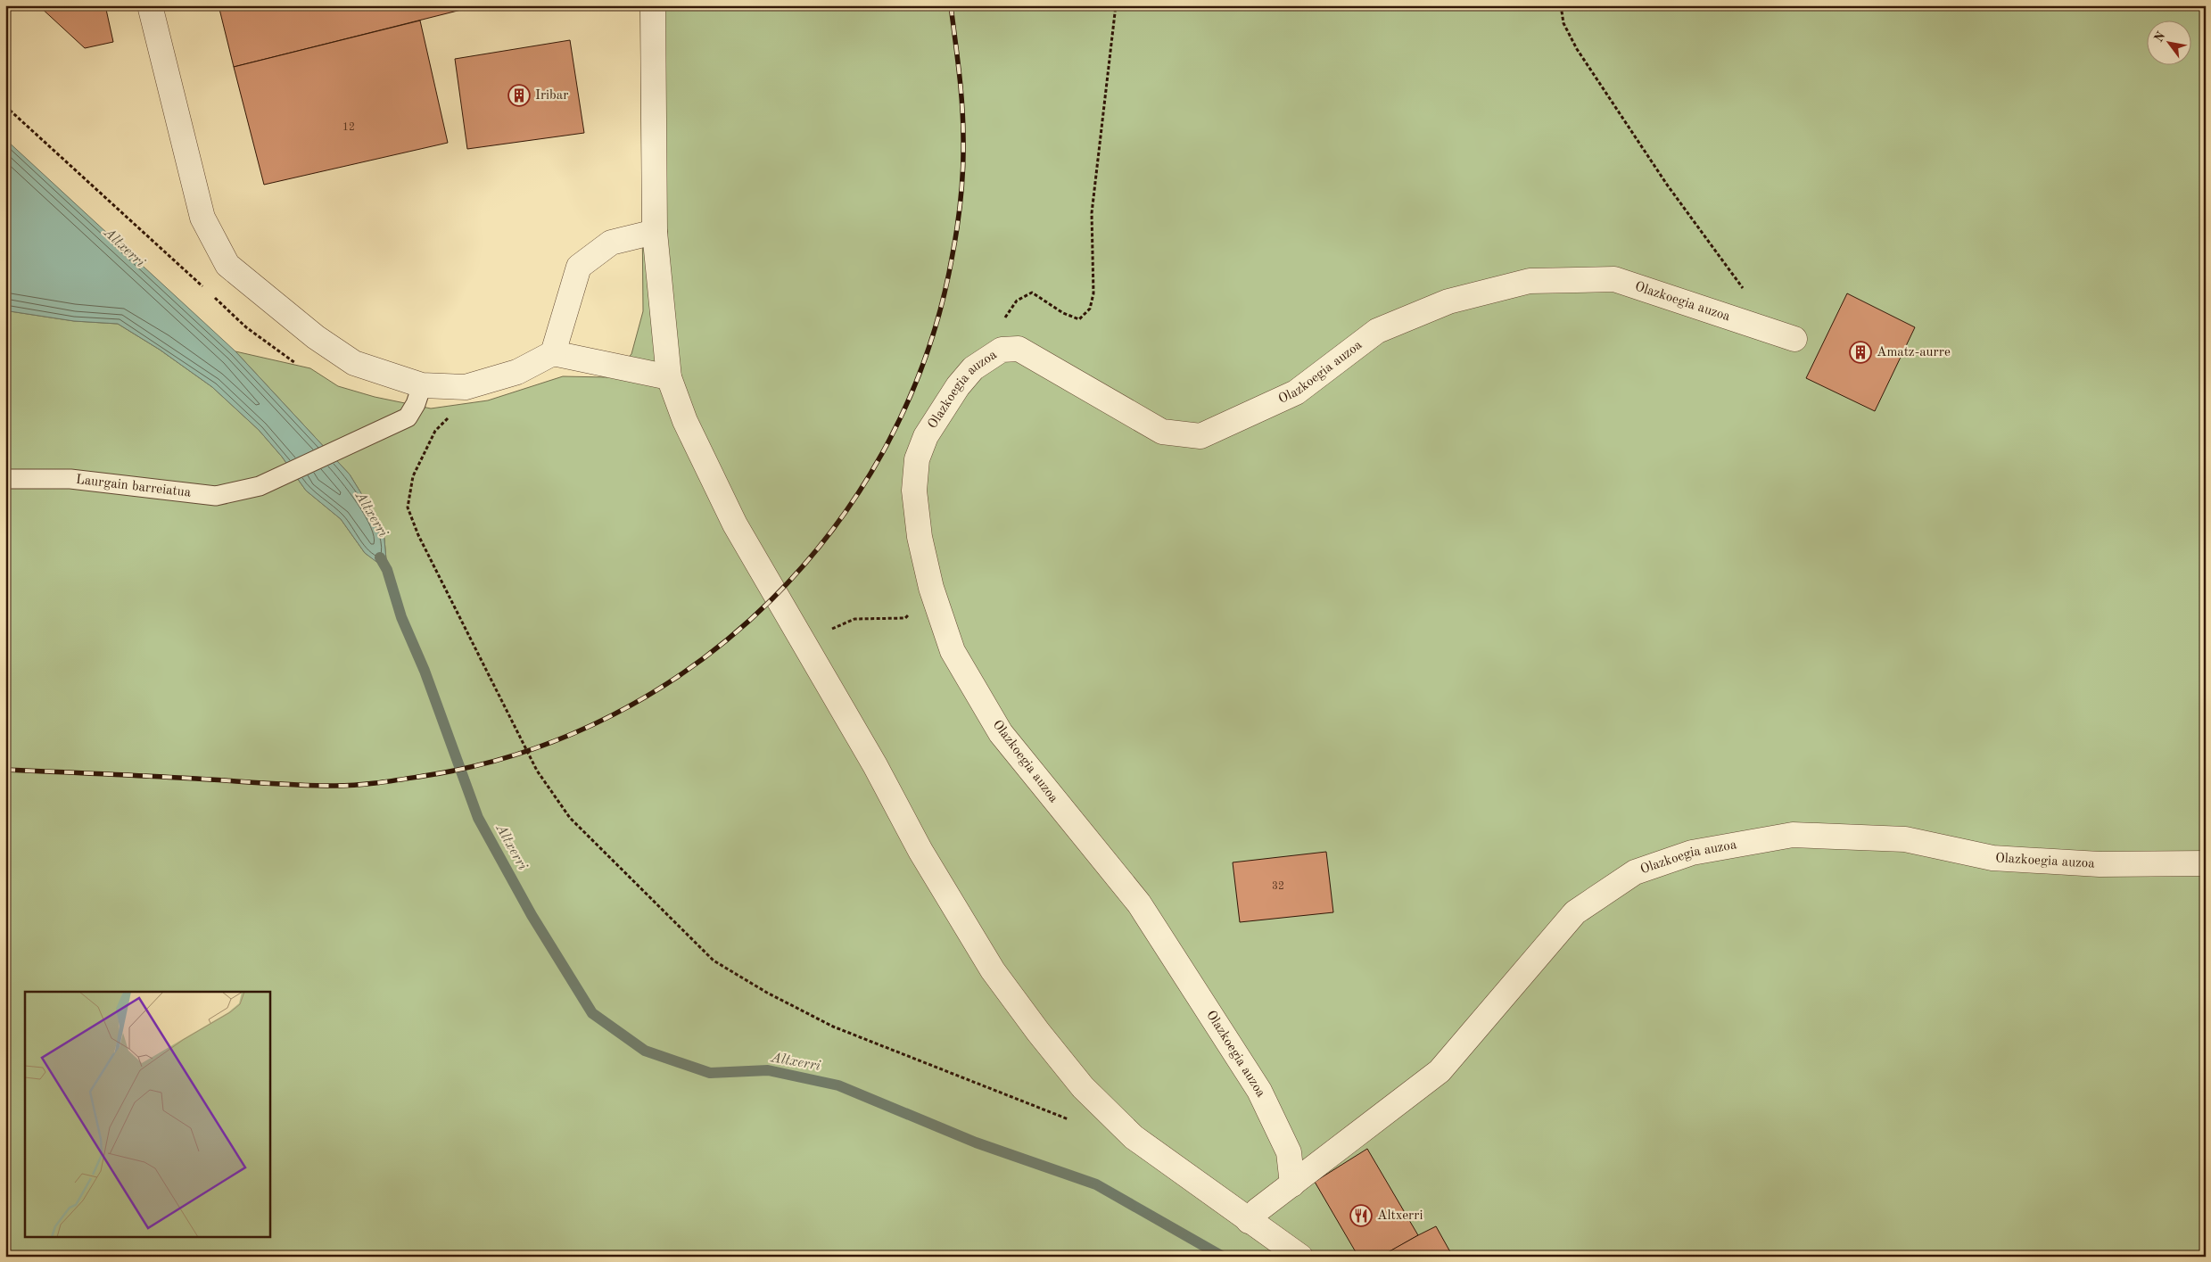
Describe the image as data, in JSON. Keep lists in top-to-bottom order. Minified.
{"streets":{"street":["Olazkoegia auzoa"],"lane":["Laurgain barreiatua"]},"water":["Altxerri"],"places":{"building":["Iribar","Amatz-aurre"],"restaurant":["Altxerri"]},"house_numbers":["12","32"],"north":"top left"}
